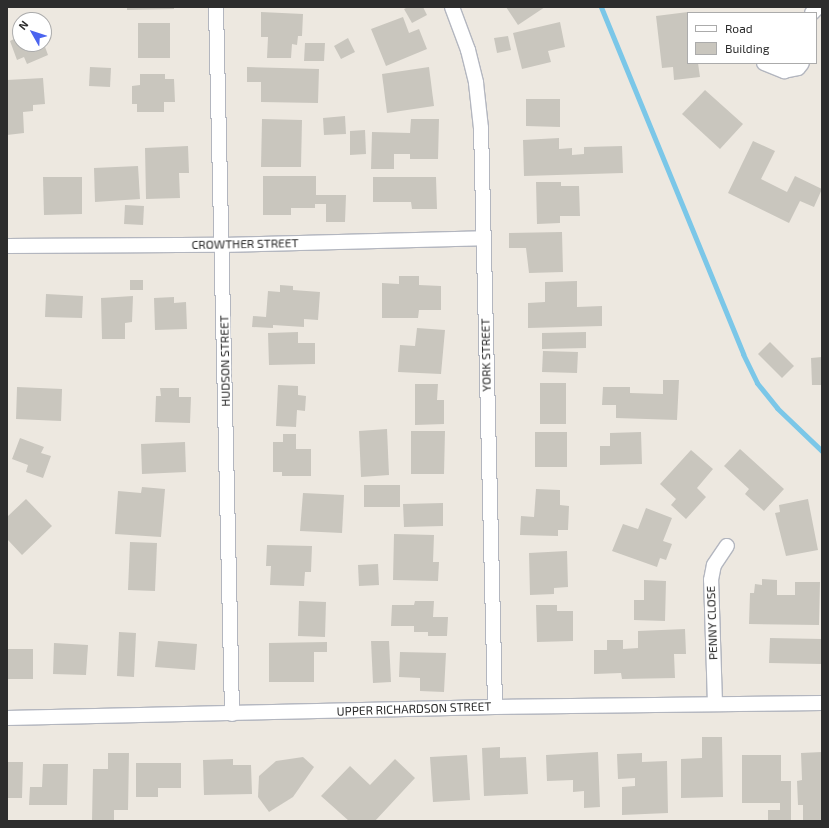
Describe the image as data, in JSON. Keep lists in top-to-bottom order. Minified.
{"streets":{"street":["CROWTHER STREET","YORK STREET","HUDSON STREET","PENNY CLOSE","UPPER RICHARDSON STREET"]},"crossings":[["CROWTHER STREET","YORK STREET"],["CROWTHER STREET","HUDSON STREET"],["YORK STREET","UPPER RICHARDSON STREET"],["HUDSON STREET","UPPER RICHARDSON STREET"],["PENNY CLOSE","UPPER RICHARDSON STREET"]],"legend":["Road","Building"],"north":"top left"}
